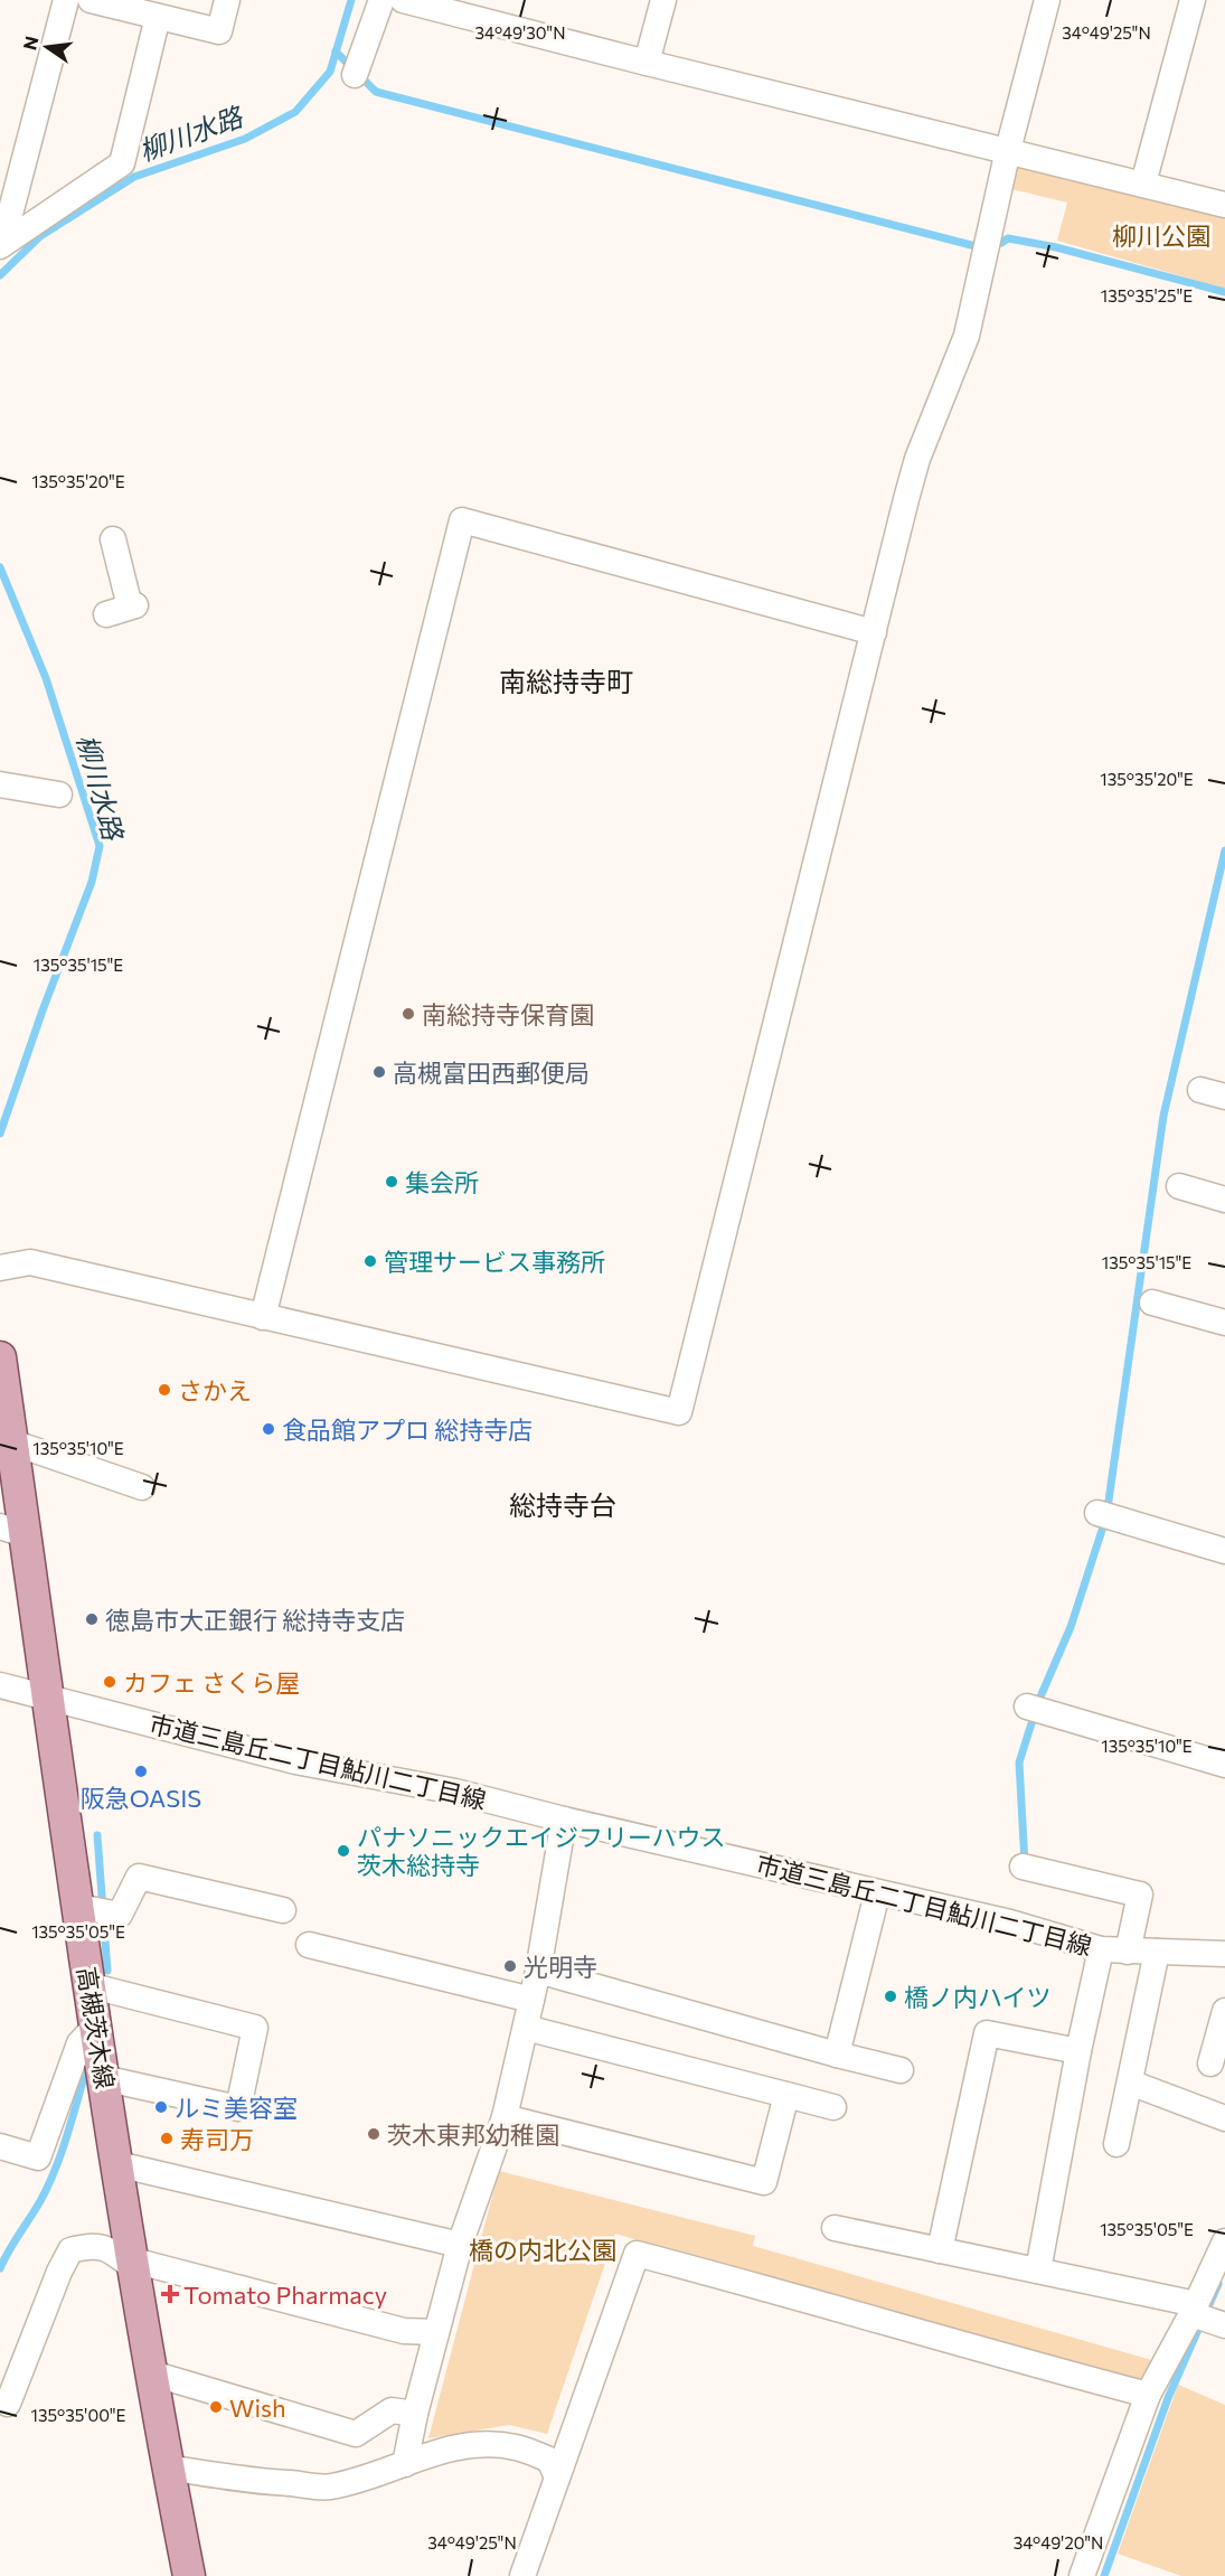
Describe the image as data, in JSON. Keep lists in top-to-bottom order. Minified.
{"streets":{"main road":["高槻茨木線"],"street":["市道三島丘二丁目鮎川二丁目線"]},"crossings":[["市道三島丘二丁目鮎川二丁目線","高槻茨木線"]],"districts":["南総持寺町","総持寺台"],"water":["柳川水路"],"parks":["柳川公園","橋の内北公園"],"places":{"other":["南総持寺保育園","高槻富田西郵便局","集会所","管理サービス事務所","さかえ","食品館アプロ 総持寺店","徳島市大正銀行 総持寺支店","カフェ さくら屋","阪急OASIS","パナソニックエイジフリーハウス 茨木総持寺","光明寺","橋ノ内ハイツ","ルミ美容室","茨木東邦幼稚園","寿司万","Wish"],"health":["Tomato Pharmacy"]},"north":"left","coordinates":["34°49'30\"N","34°49'25\"N","135°35'25\"E","135°35'20\"E","135°35'15\"E","135°35'10\"E","135°35'05\"E","135°35'00\"E","34°49'20\"N"]}
